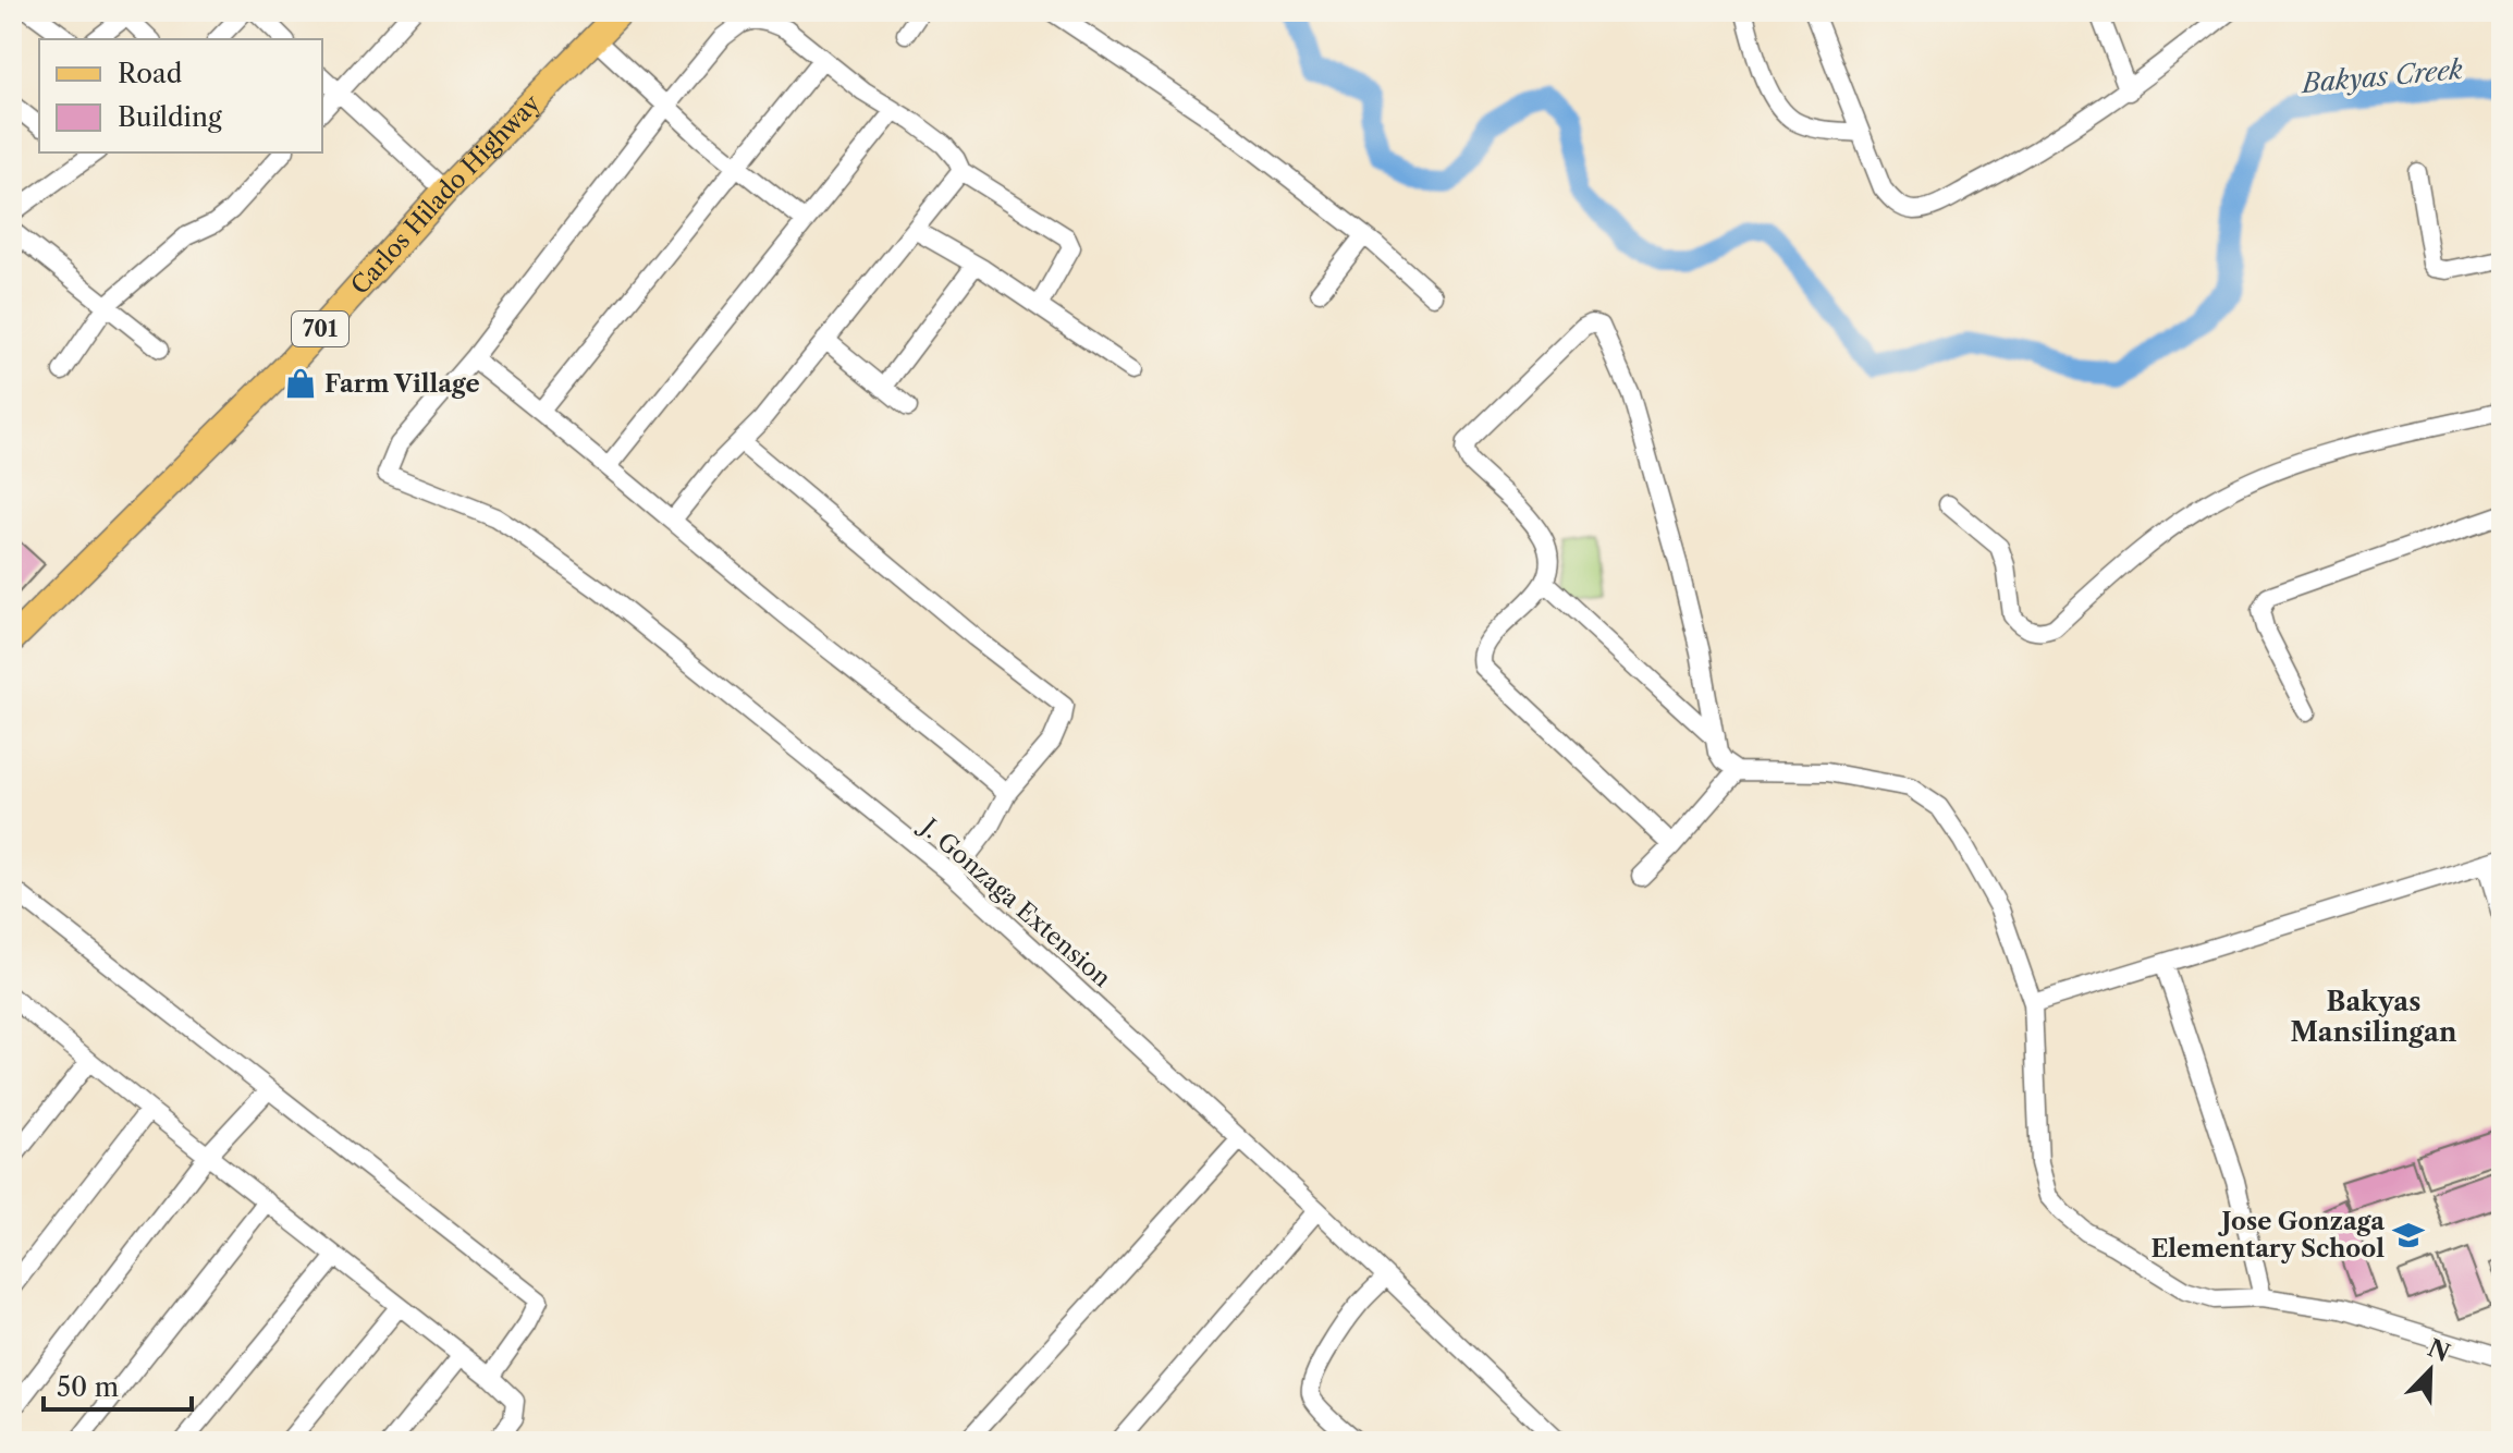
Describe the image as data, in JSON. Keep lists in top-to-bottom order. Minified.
{"streets":{"main road":["Carlos Hilado Highway","701"],"street":["J. Gonzaga Extension"]},"districts":["Bakyas Mansilingan"],"water":["Bakyas Creek"],"places":{"shop":["Farm Village"],"school or university":["Jose Gonzaga Elementary School"]},"legend":["Road","Building"],"scale_bar":"50 m","north":"top right"}
